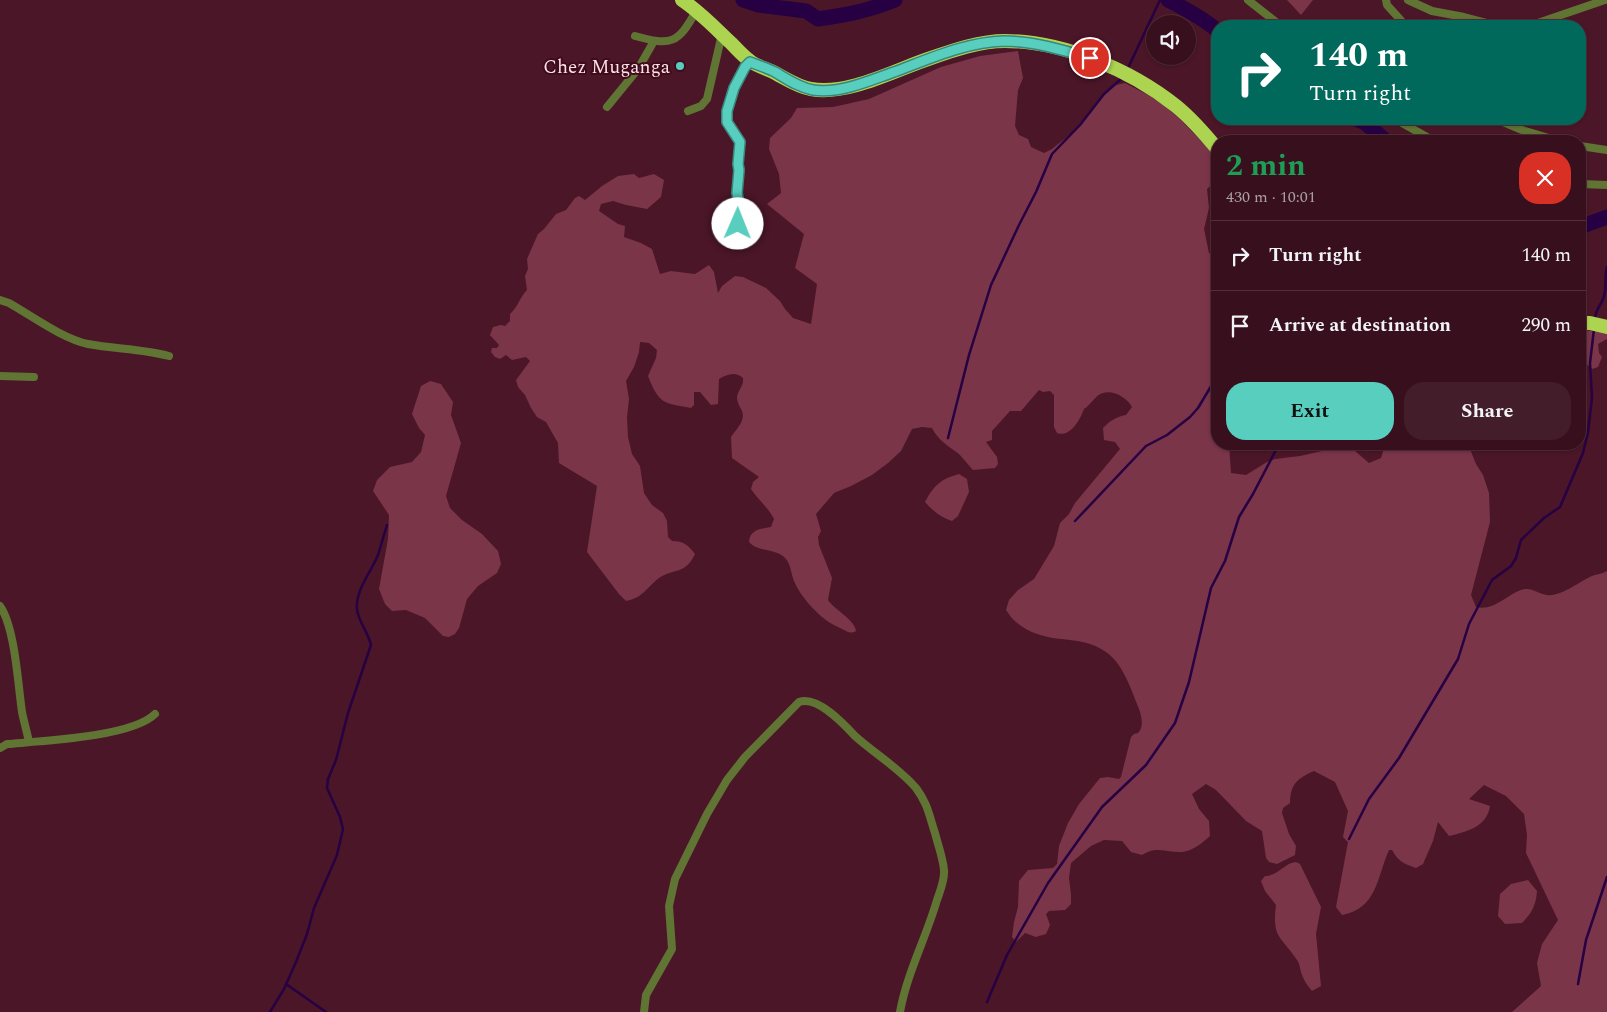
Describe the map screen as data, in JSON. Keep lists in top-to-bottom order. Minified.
{"places":["Chez Muganga"],"page":{"turn":["140 m","Turn right"],"heading":["2 min","430 m · 10:01"],"list":[{"name":"Turn right","value":"140 m"},{"name":"Arrive at destination","value":"290 m"}],"buttons":["Exit","Share"]}}
